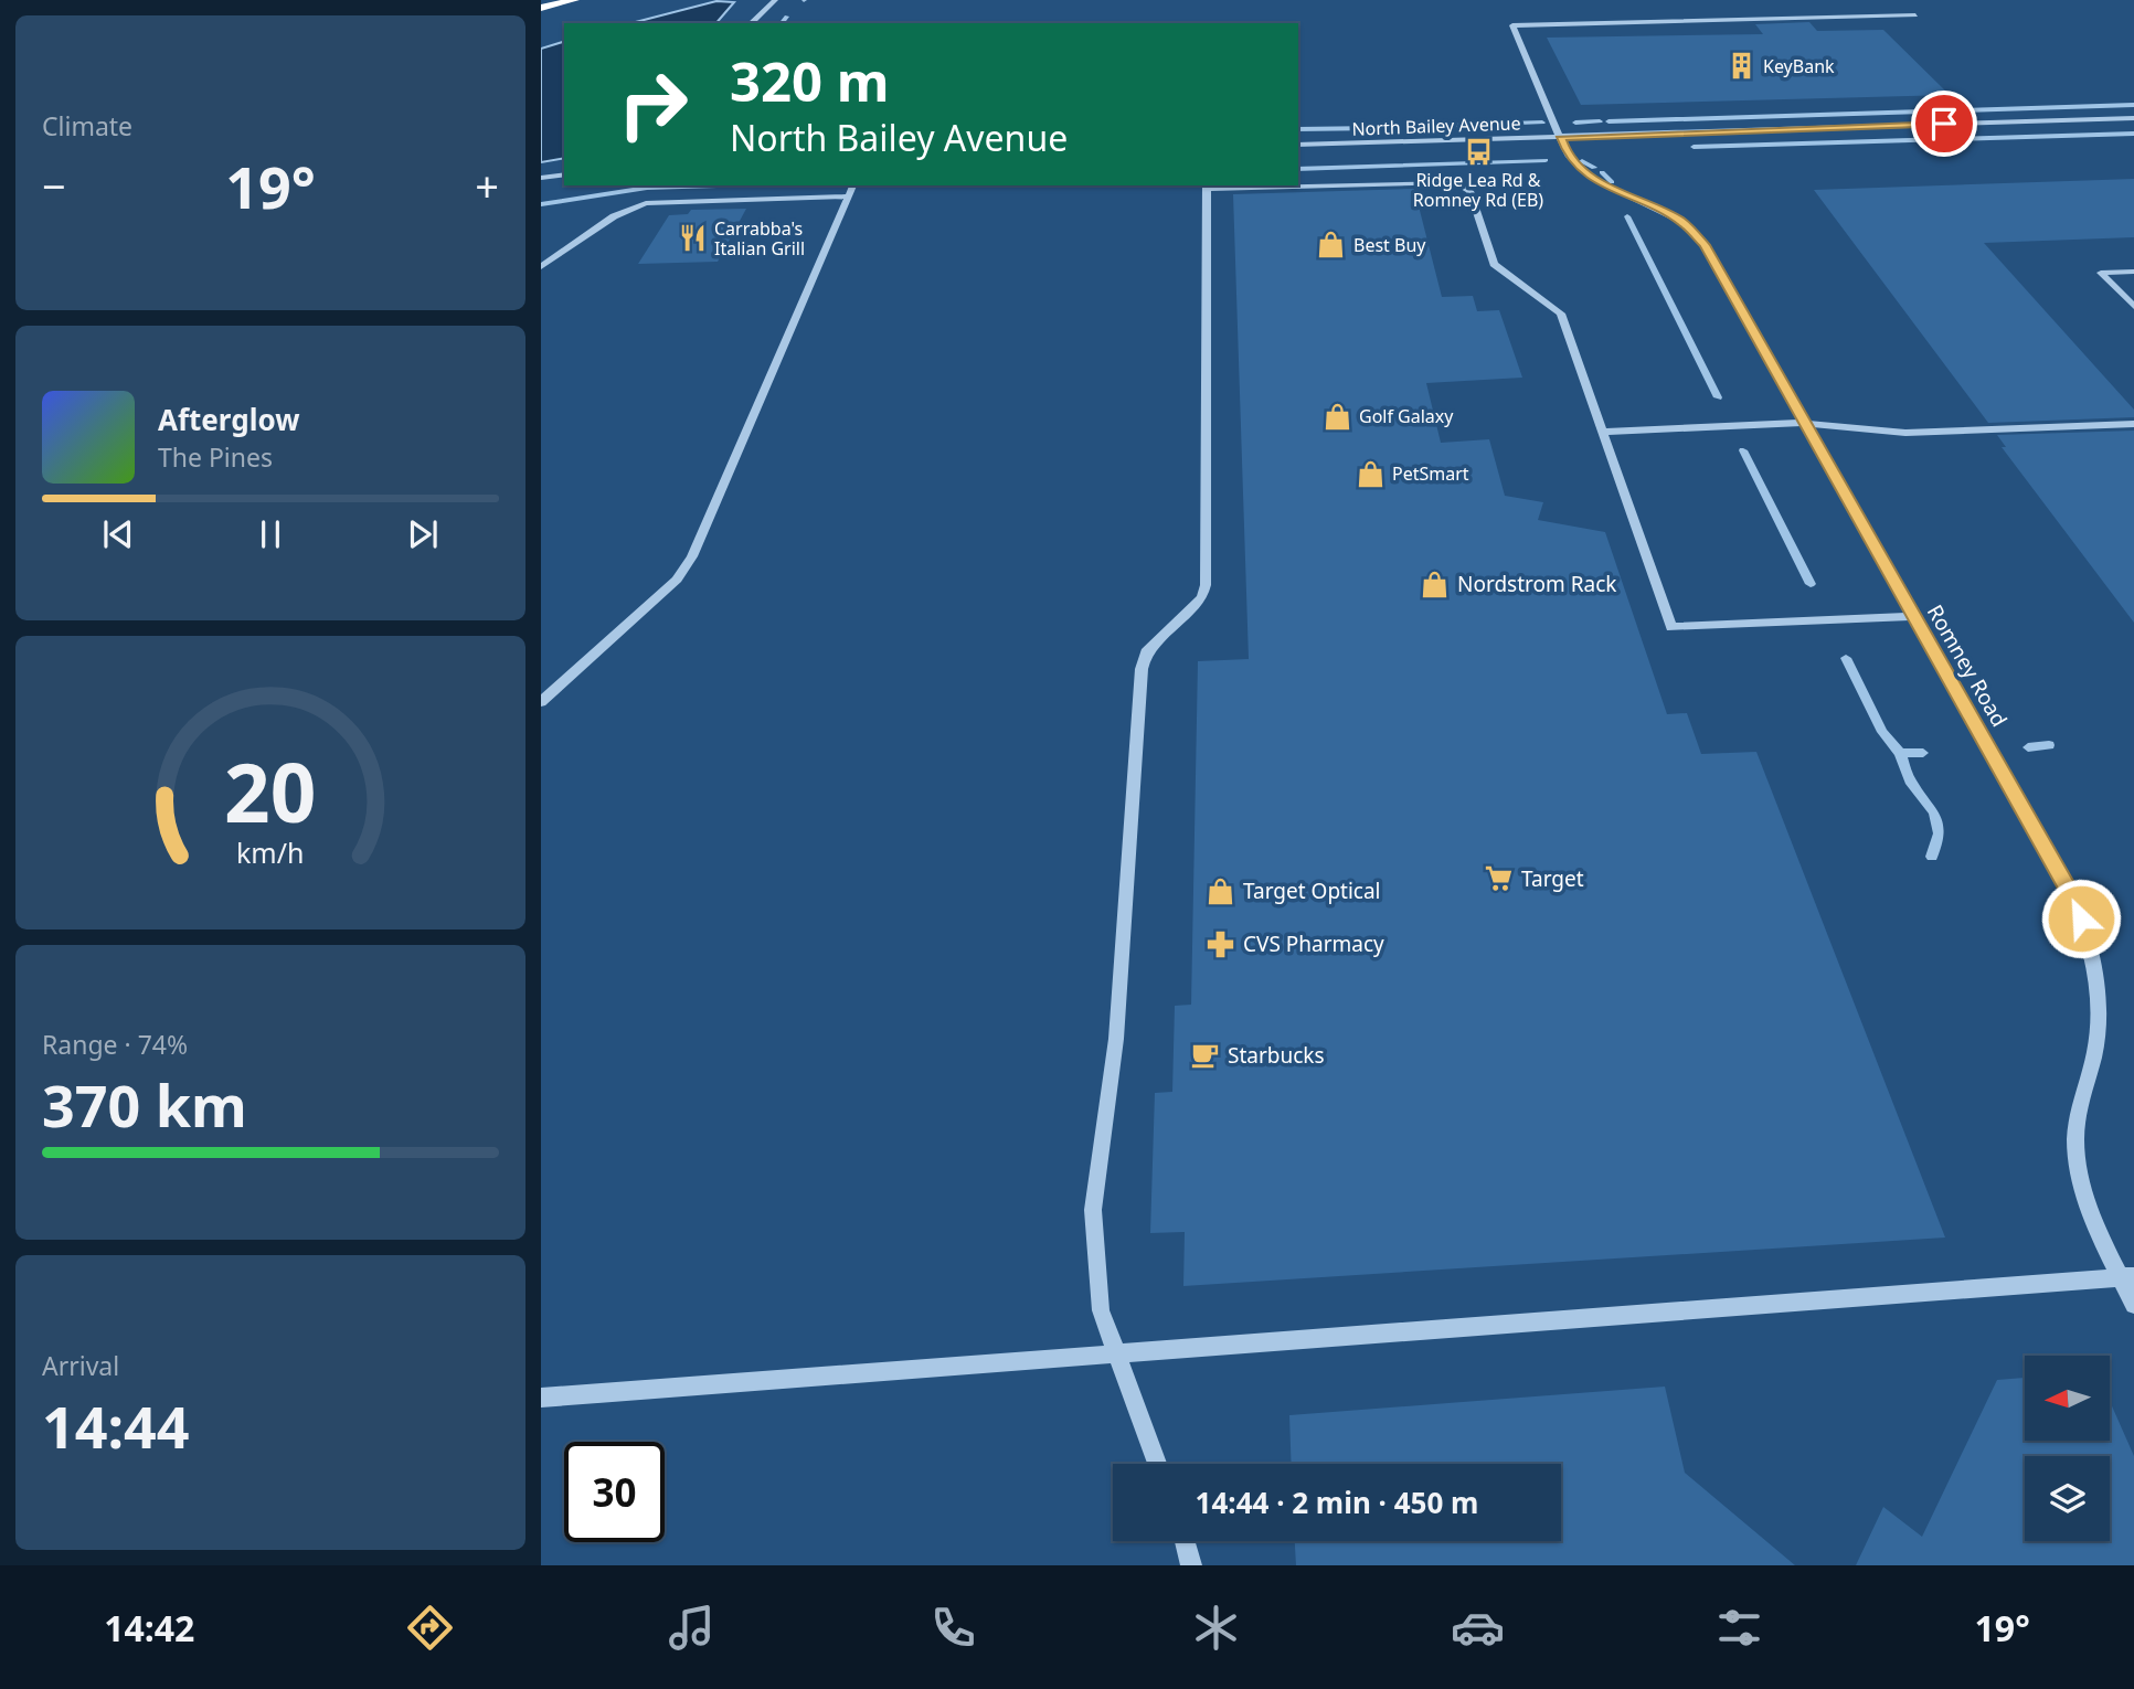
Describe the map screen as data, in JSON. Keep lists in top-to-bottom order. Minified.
{"streets":{"street":["North Bailey Avenue","Romney Road"]},"crossings":[["North Bailey Avenue","Romney Road"]],"places":{"building":["KeyBank"],"bus stop":["Ridge Lea Rd & Romney Rd (EB)"],"restaurant":["Carrabba's Italian Grill"],"shop":["Best Buy","Golf Galaxy","PetSmart","Nordstrom Rack","Target Optical"],"supermarket":["Target"],"pharmacy":["CVS Pharmacy"],"cafe":["Starbucks"]},"north":"left","page":{"tile":["Climate",["Range · 74%","370 km"],["Arrival","14:44"]],"turn":["320 m","North Bailey Avenue"],"heat":["−","19°","+"],"song":["Afterglow","The Pines"],"limit":"30","trip":"14:44 · 2 min · 450 m","tabs":["14:42","19°"],"gauge":["20","km/h"]}}
